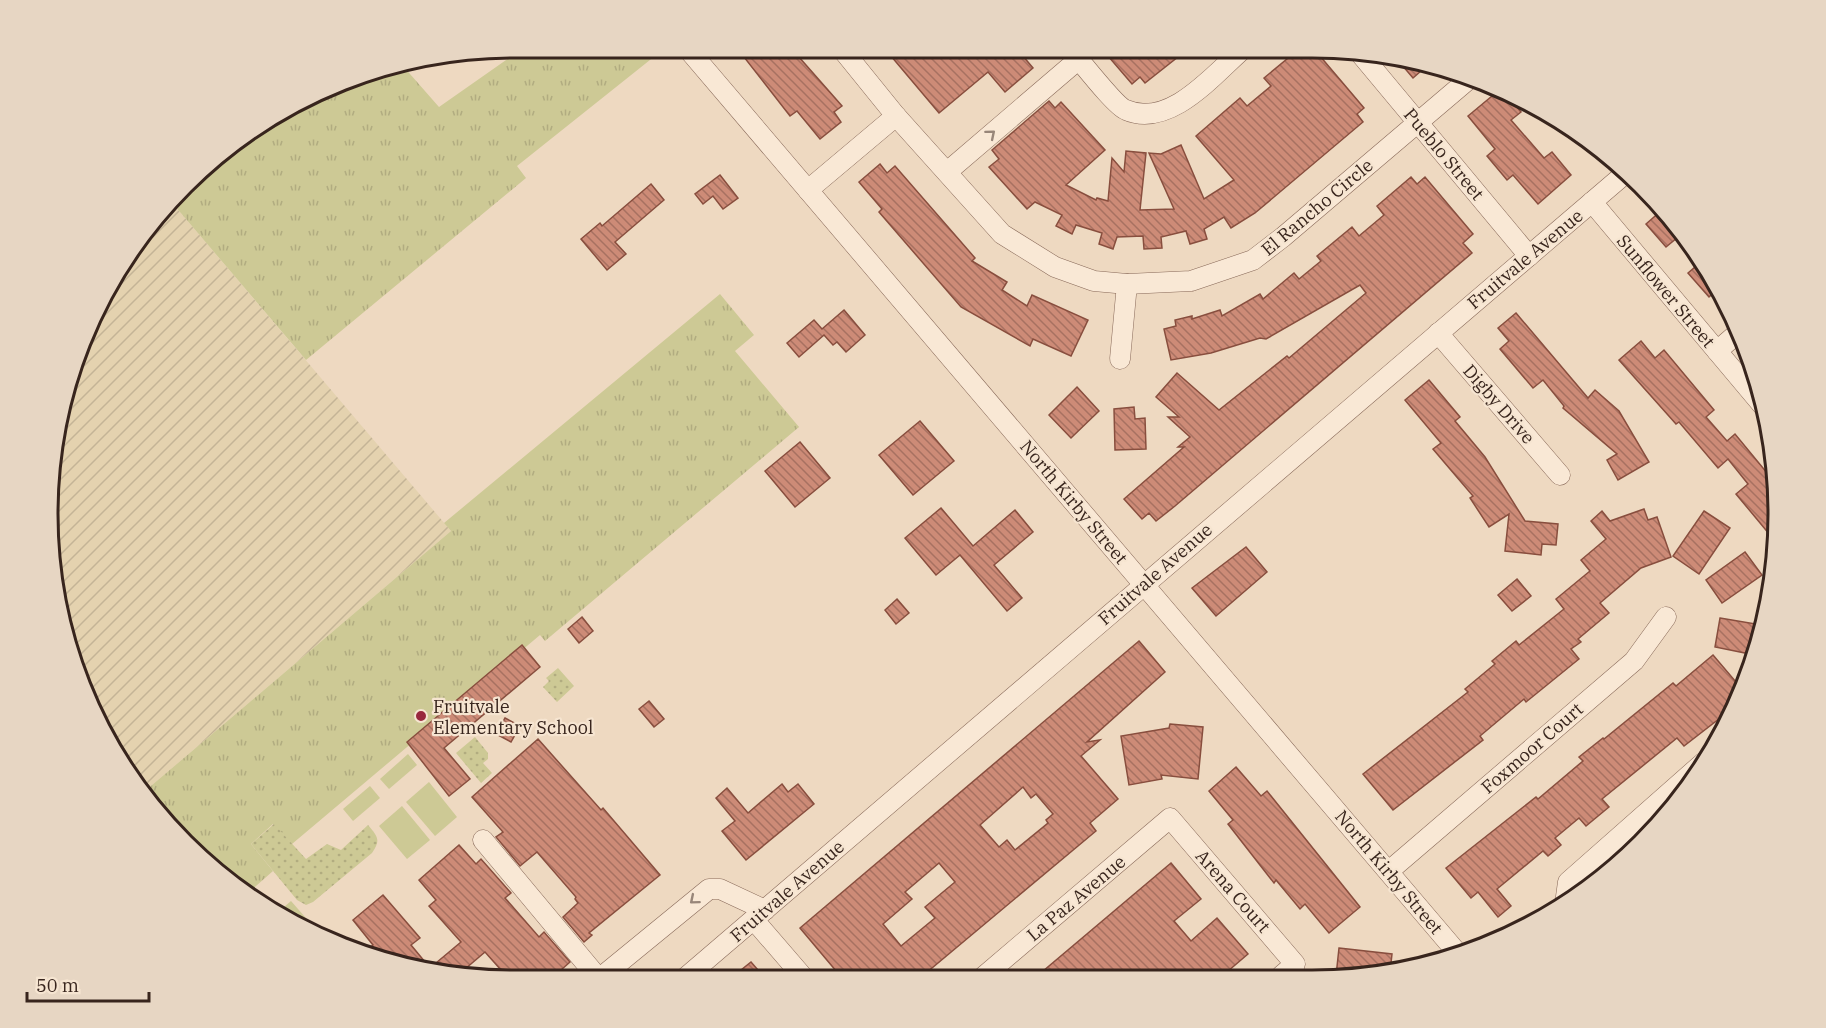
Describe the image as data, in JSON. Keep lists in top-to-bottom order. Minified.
{"streets":{"street":["Pueblo Street","El Rancho Circle","Fruitvale Avenue","Sunflower Street","Digby Drive","North Kirby Street","Foxmoor Court","Arena Court","La Paz Avenue"]},"crossings":[["Pueblo Street","El Rancho Circle"],["Pueblo Street","Fruitvale Avenue"],["Fruitvale Avenue","Sunflower Street"],["Fruitvale Avenue","Digby Drive"],["Fruitvale Avenue","North Kirby Street"],["North Kirby Street","Foxmoor Court"],["Arena Court","La Paz Avenue"]],"places":["Fruitvale Elementary School"],"scale_bar":"50 m"}
